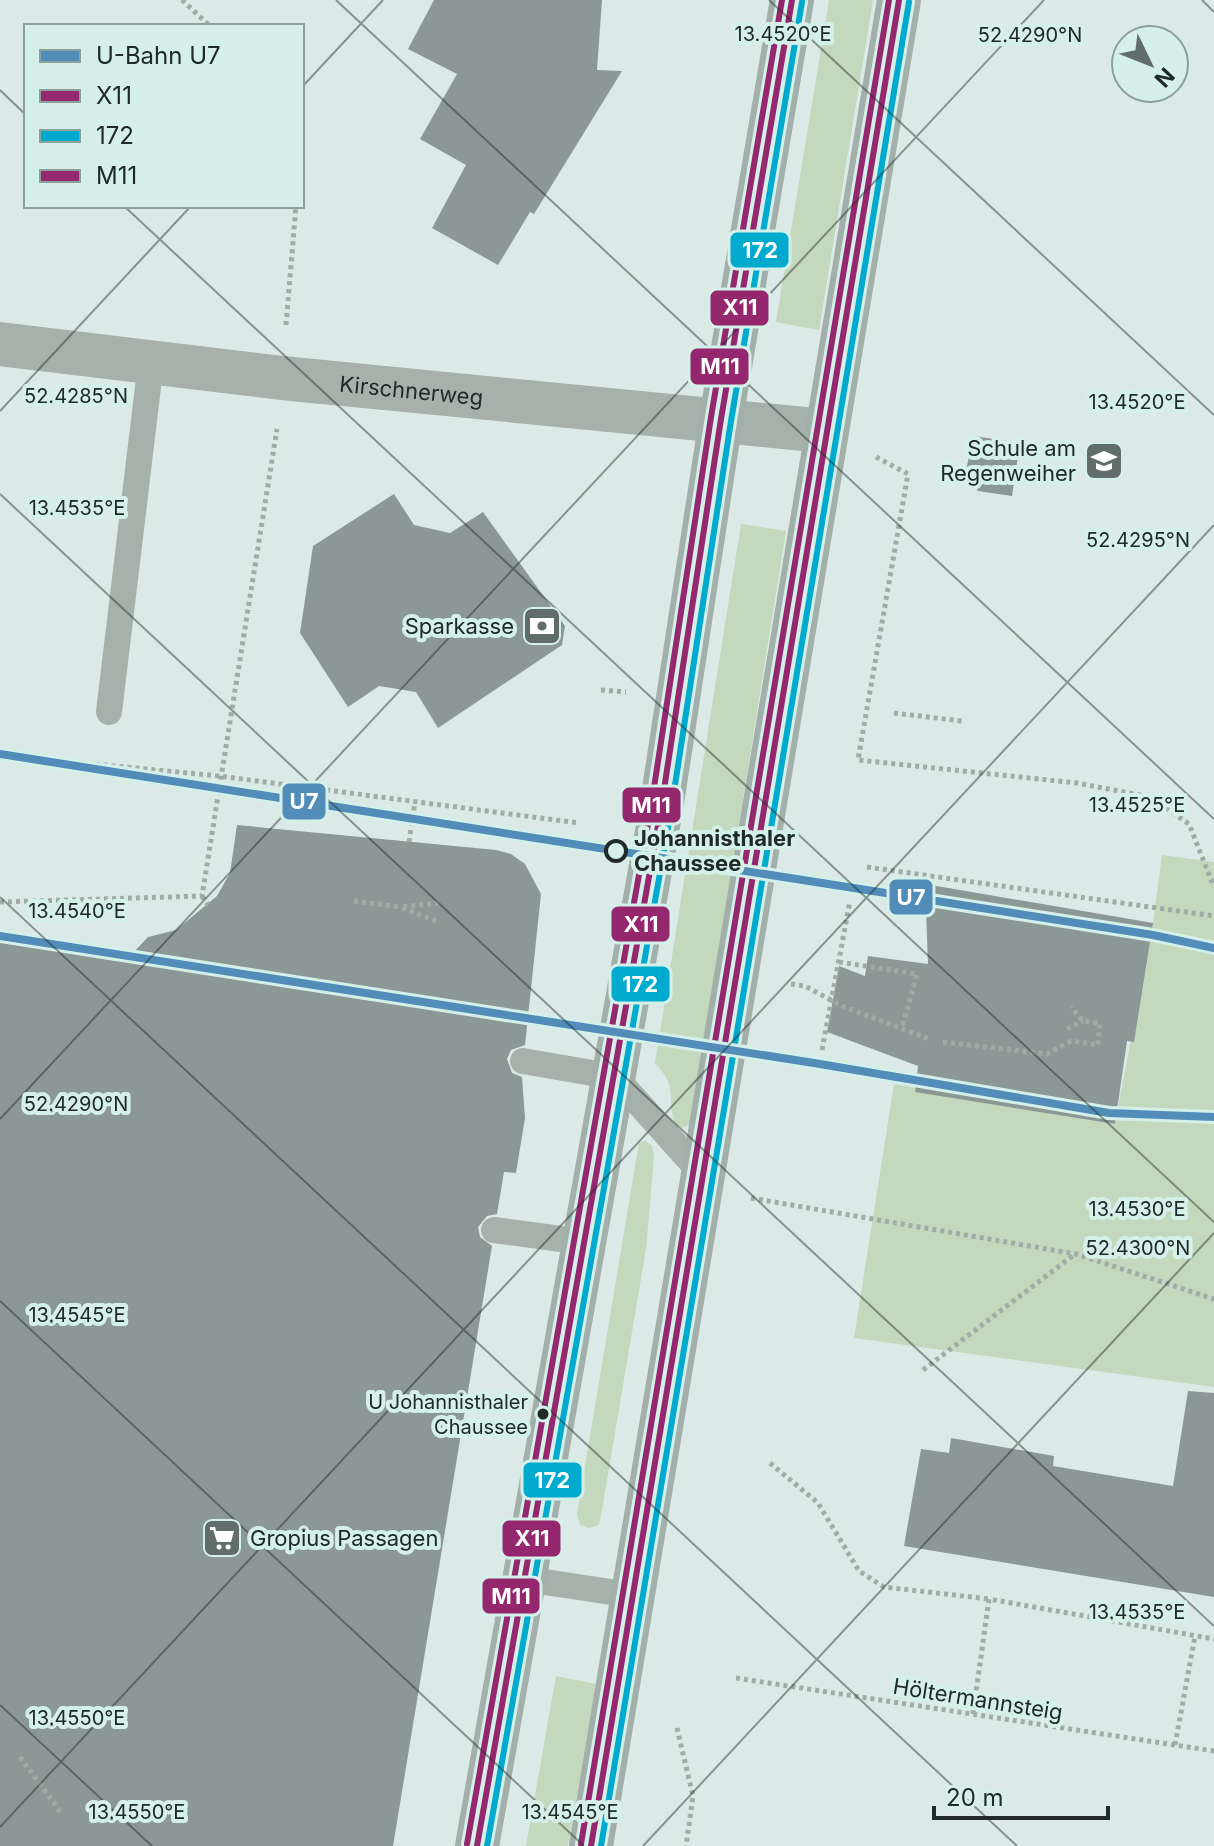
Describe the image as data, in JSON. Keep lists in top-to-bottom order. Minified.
{"streets":{"street":["Kirschnerweg"],"path":["Höltermannsteig"]},"places":{"school or university":["Schule am Regenweiher"],"bank":["Sparkasse"],"other":["Johannisthaler Chaussee","U Johannisthaler Chaussee"],"supermarket":["Gropius Passagen"]},"lines":["transit line X11","transit line M11","transit line 172","metro line U7"],"legend":["U-Bahn U7","X11","172","M11"],"scale_bar":"20 m","north":"bottom right","coordinates":["13.4520°E","52.4290°N","52.4285°N","13.4535°E","52.4295°N","13.4525°E","13.4540°E","13.4530°E","52.4300°N","13.4545°E","13.4550°E"]}
